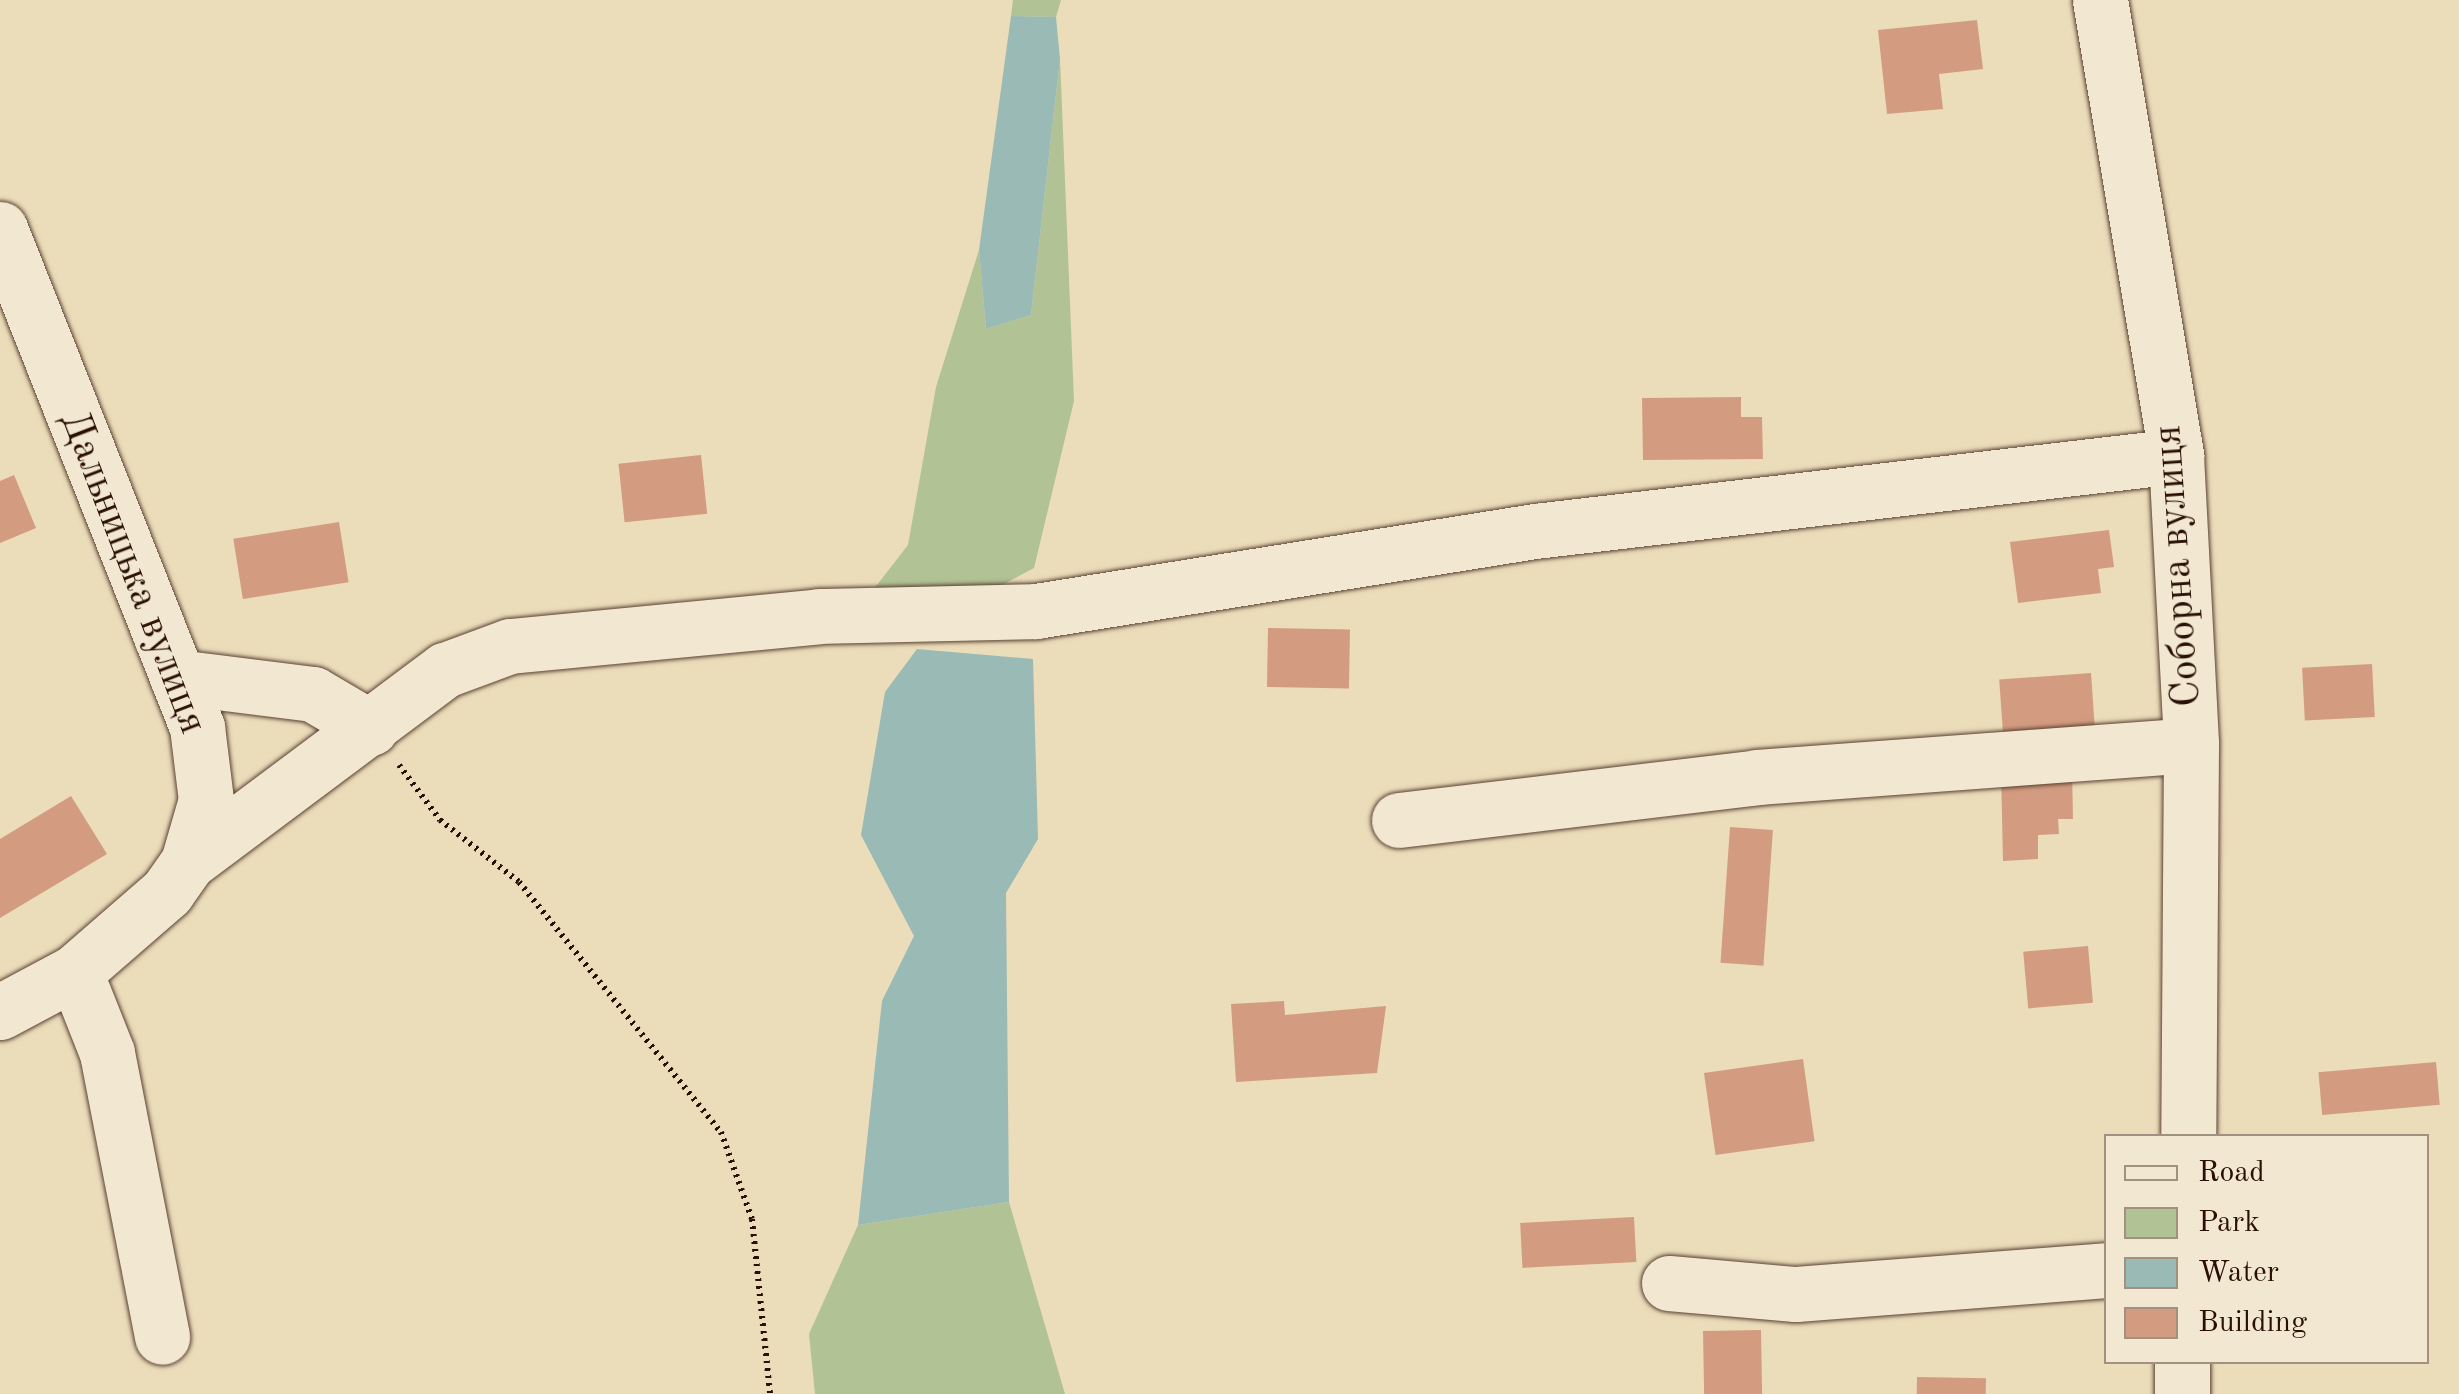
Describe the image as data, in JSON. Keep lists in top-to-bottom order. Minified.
{"streets":{"street":["Соборна вулиця","Дальницька вулиця"]},"legend":["Road","Park","Water","Building"]}
